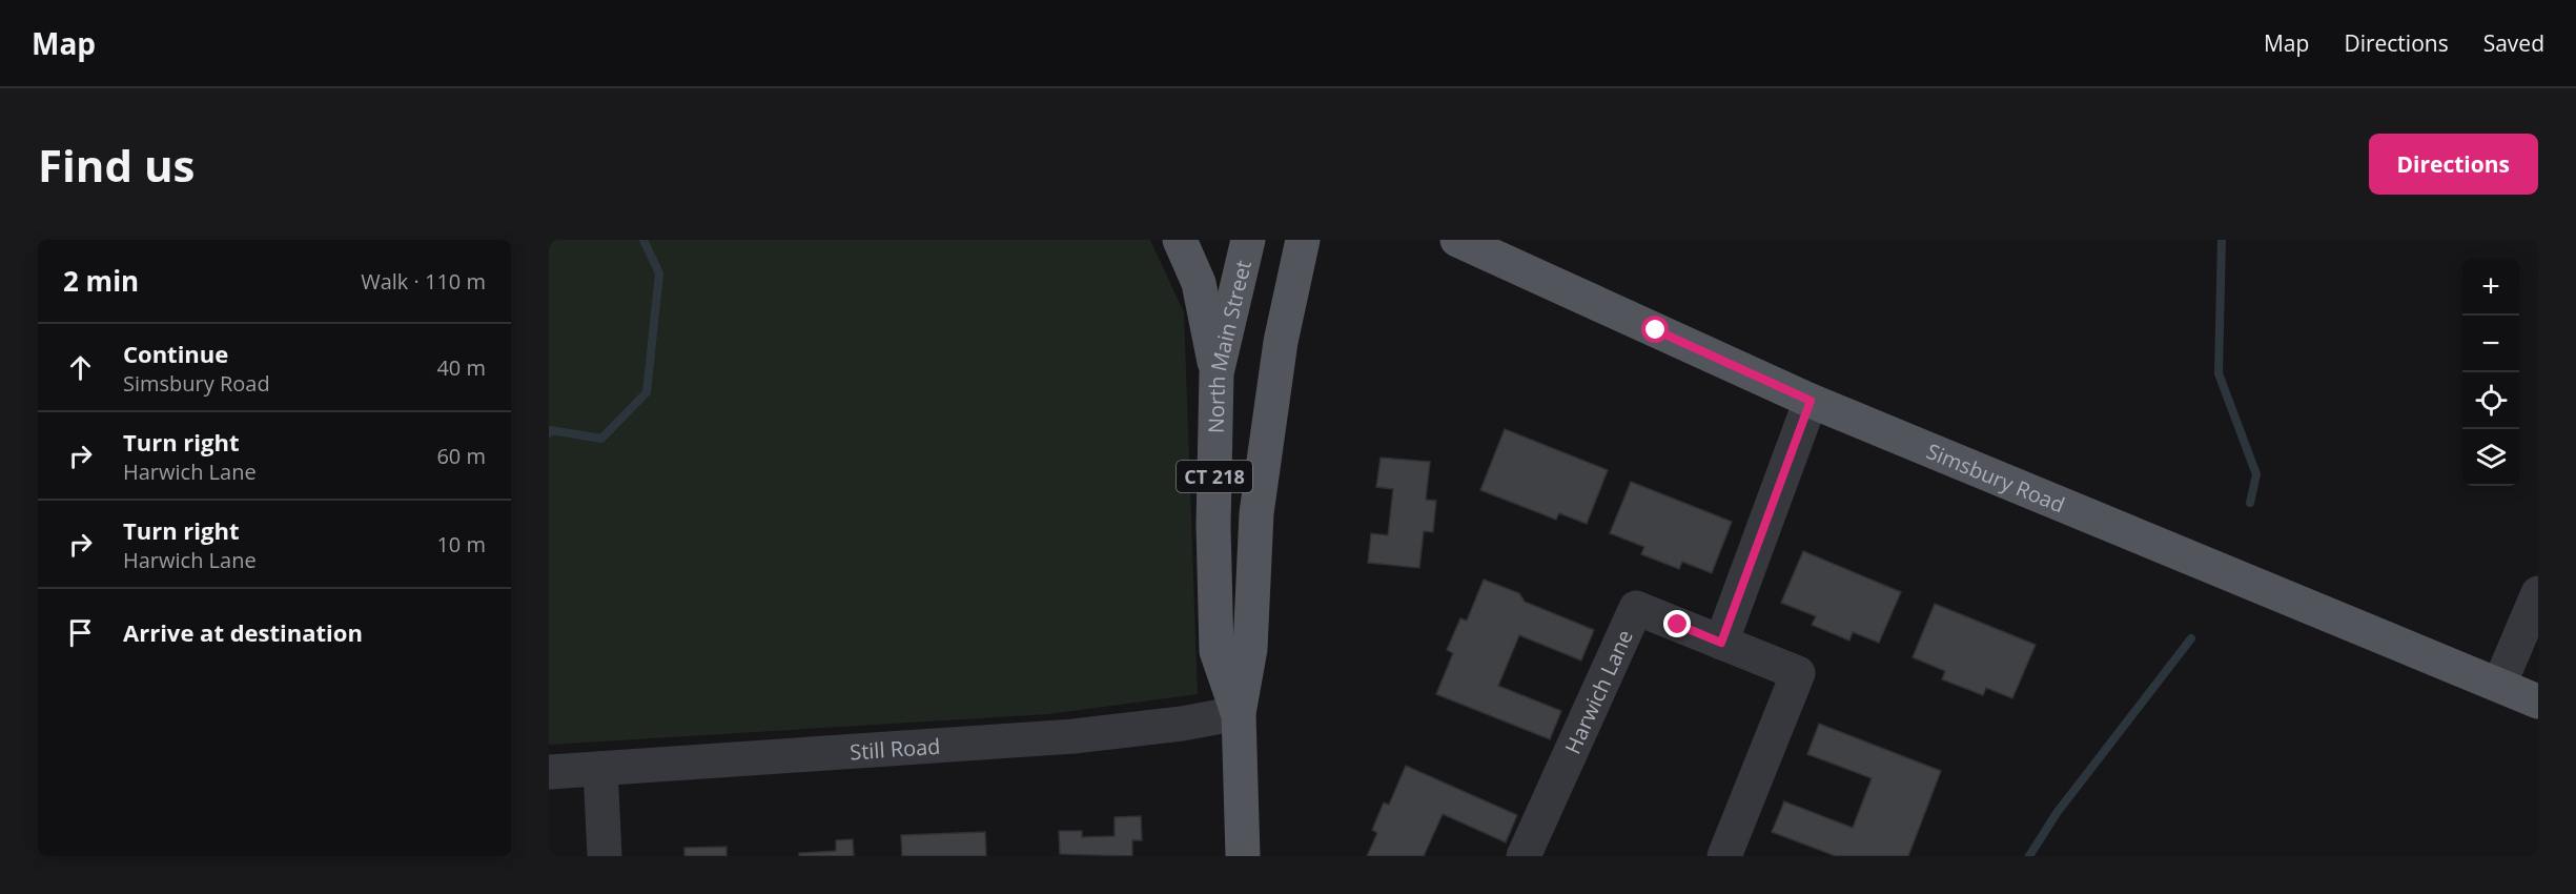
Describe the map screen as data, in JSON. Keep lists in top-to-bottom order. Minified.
{"streets":{"main road":["North Main Street","CT 218","Simsbury Road"],"street":["Harwich Lane","Still Road"]},"crossings":[["North Main Street","Still Road"]],"page":{"header":"Map","nav":["Map","Directions","Saved"],"buttons":"Directions","title":"Find us","heading":["2 min","Walk · 110 m"],"map_buttons":["+","−"],"list":[["Continue","Simsbury Road","40 m"],["Turn right","Harwich Lane","60 m"],["Turn right","Harwich Lane","10 m"],"Arrive at destination"]}}
